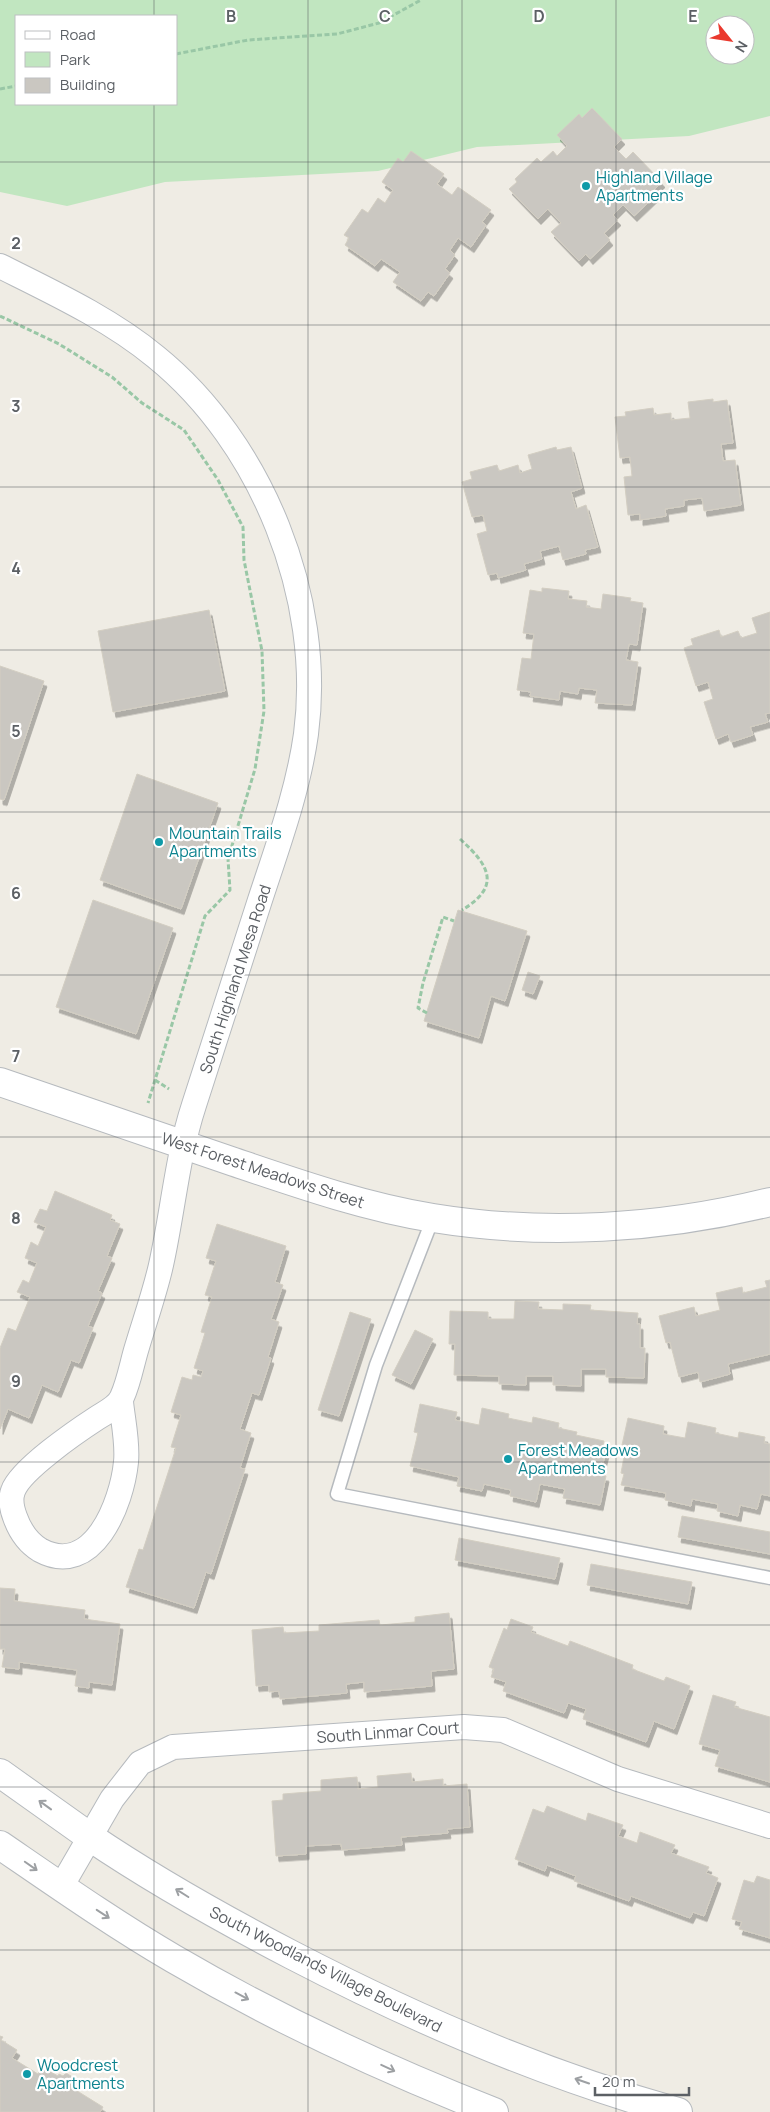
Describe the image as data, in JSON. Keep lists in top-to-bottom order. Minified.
{"streets":{"street":["South Highland Mesa Road","West Forest Meadows Street","South Linmar Court","South Woodlands Village Boulevard"]},"crossings":[["South Highland Mesa Road","West Forest Meadows Street"],["South Linmar Court","South Woodlands Village Boulevard"]],"places":["Highland Village Apartments","Mountain Trails Apartments","Forest Meadows Apartments","Woodcrest Apartments"],"legend":["Road","Park","Building"],"scale_bar":"20 m","north":"bottom right","grid":{"columns":["B","C","D","E"],"rows":["2","3","4","5","6","7","8","9"]}}
